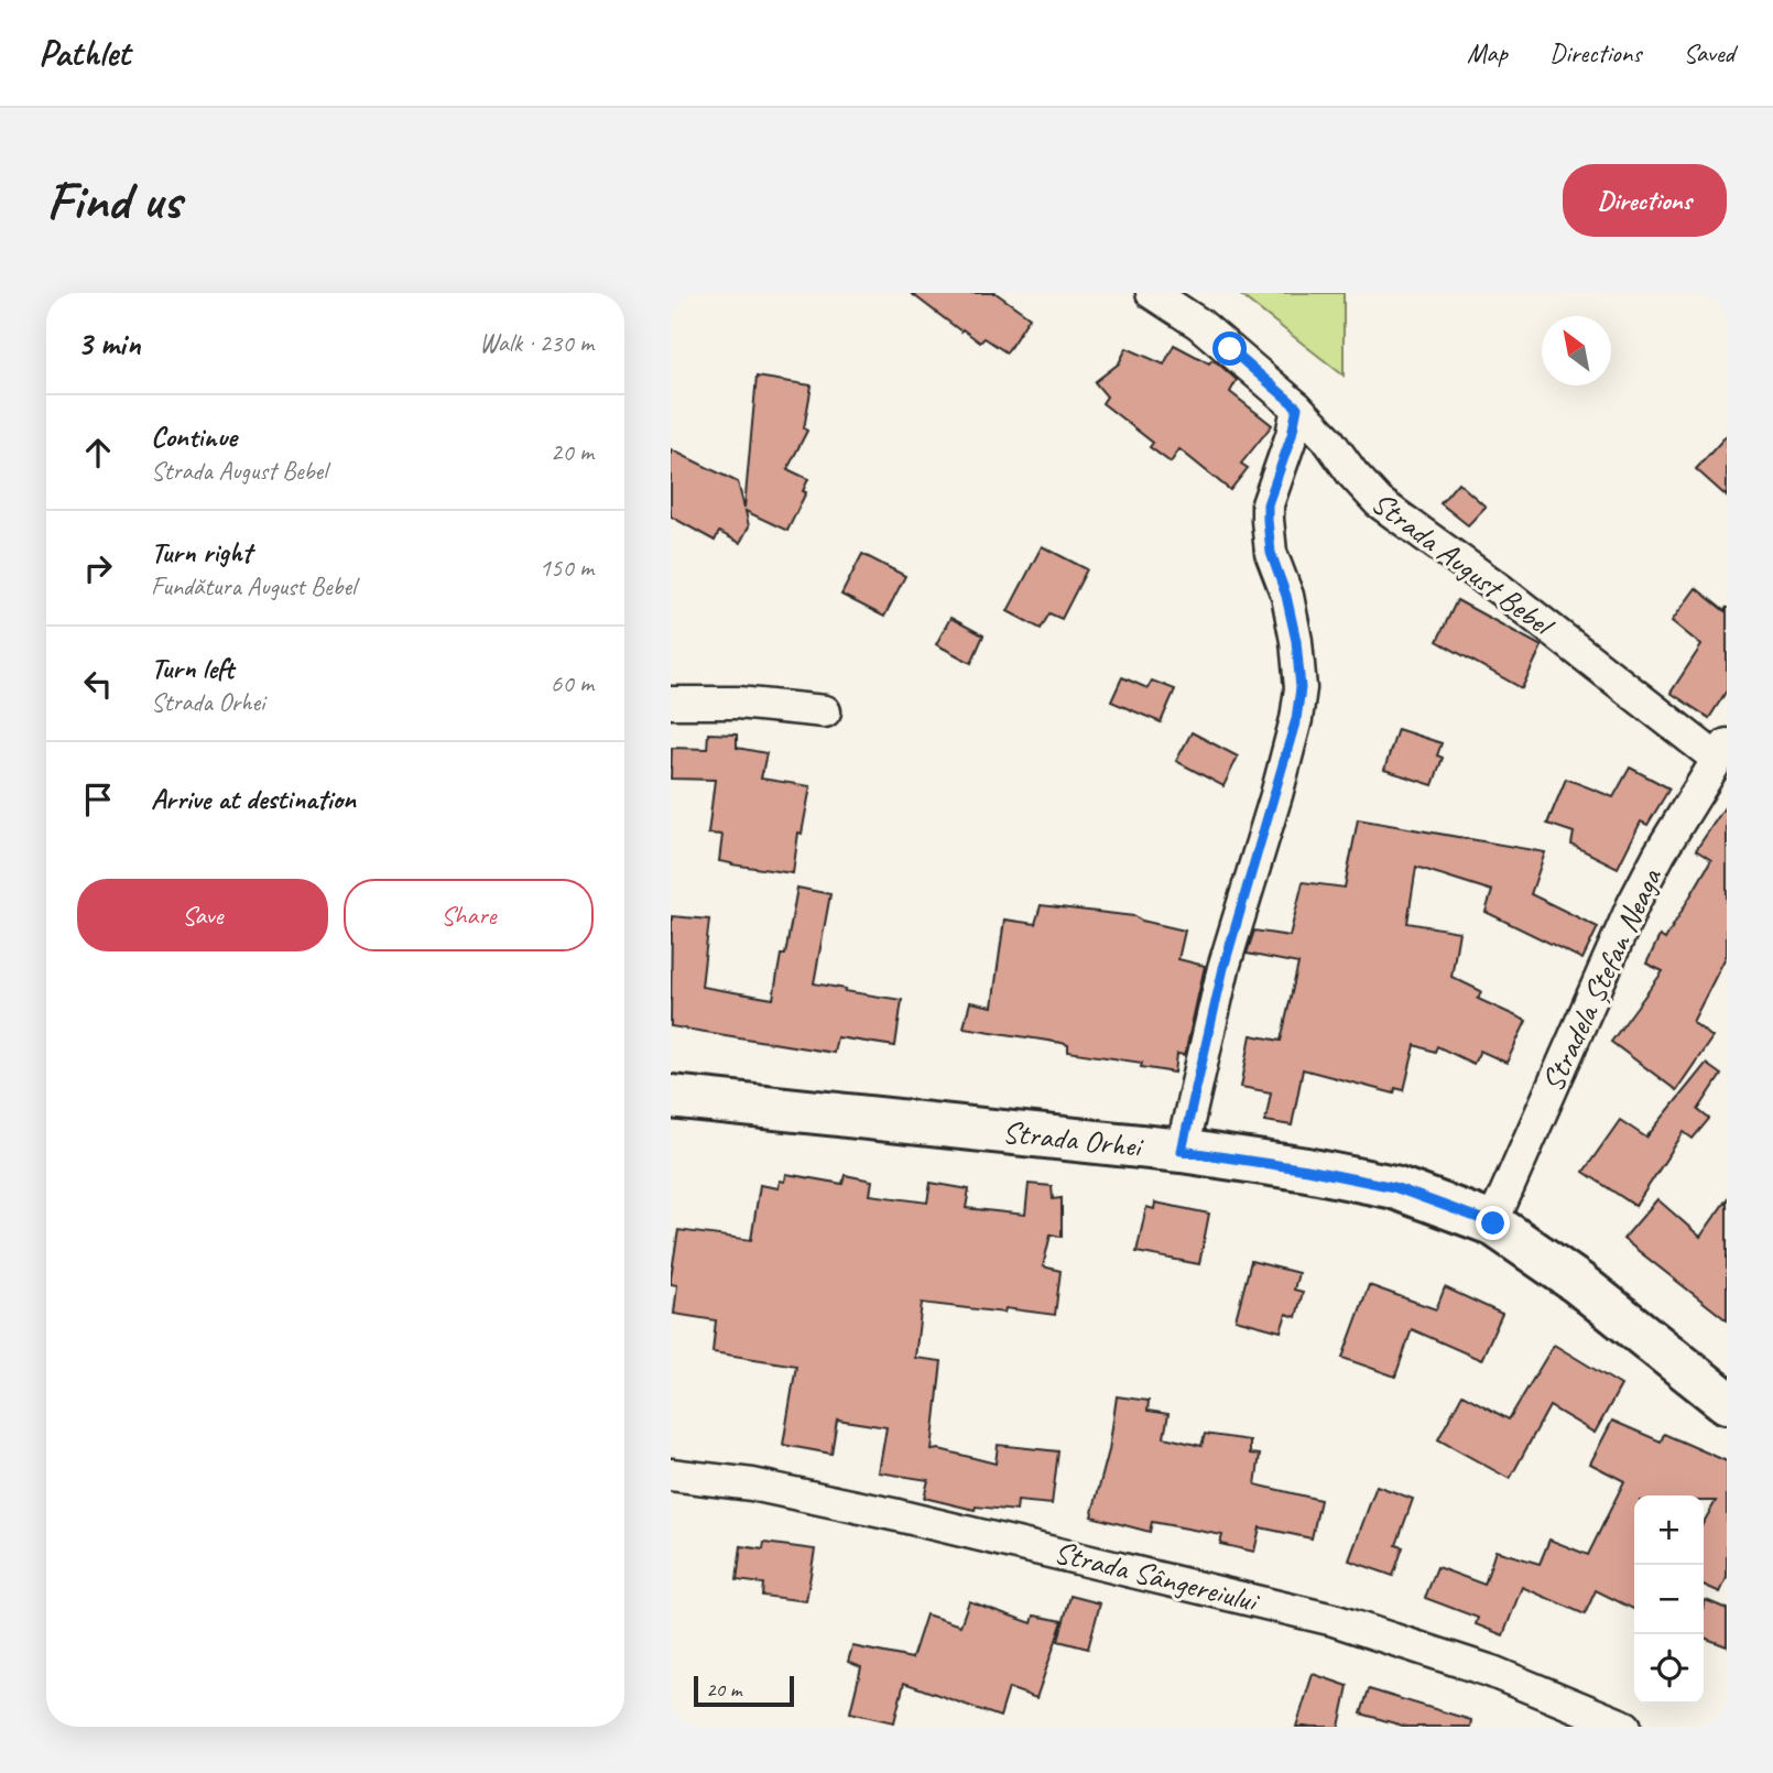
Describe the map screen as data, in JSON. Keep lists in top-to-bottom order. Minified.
{"streets":{"street":["Strada August Bebel","Stradela Ștefan Neaga","Strada Orhei","Strada Sângereiului"]},"crossings":[["Strada August Bebel","Stradela Ștefan Neaga"],["Stradela Ștefan Neaga","Strada Orhei"]],"scale_bar":"20 m","north":"top left","page":{"header":"Pathlet","nav":["Map","Directions","Saved"],"buttons":["Directions",["Save","Share"]],"title":"Find us","heading":["3 min","Walk · 230 m"],"list":[["Continue","Strada August Bebel","20 m"],["Turn right","Fundătura August Bebel","150 m"],["Turn left","Strada Orhei","60 m"],"Arrive at destination"],"map_buttons":["+","−"],"scale":"20 m"}}
